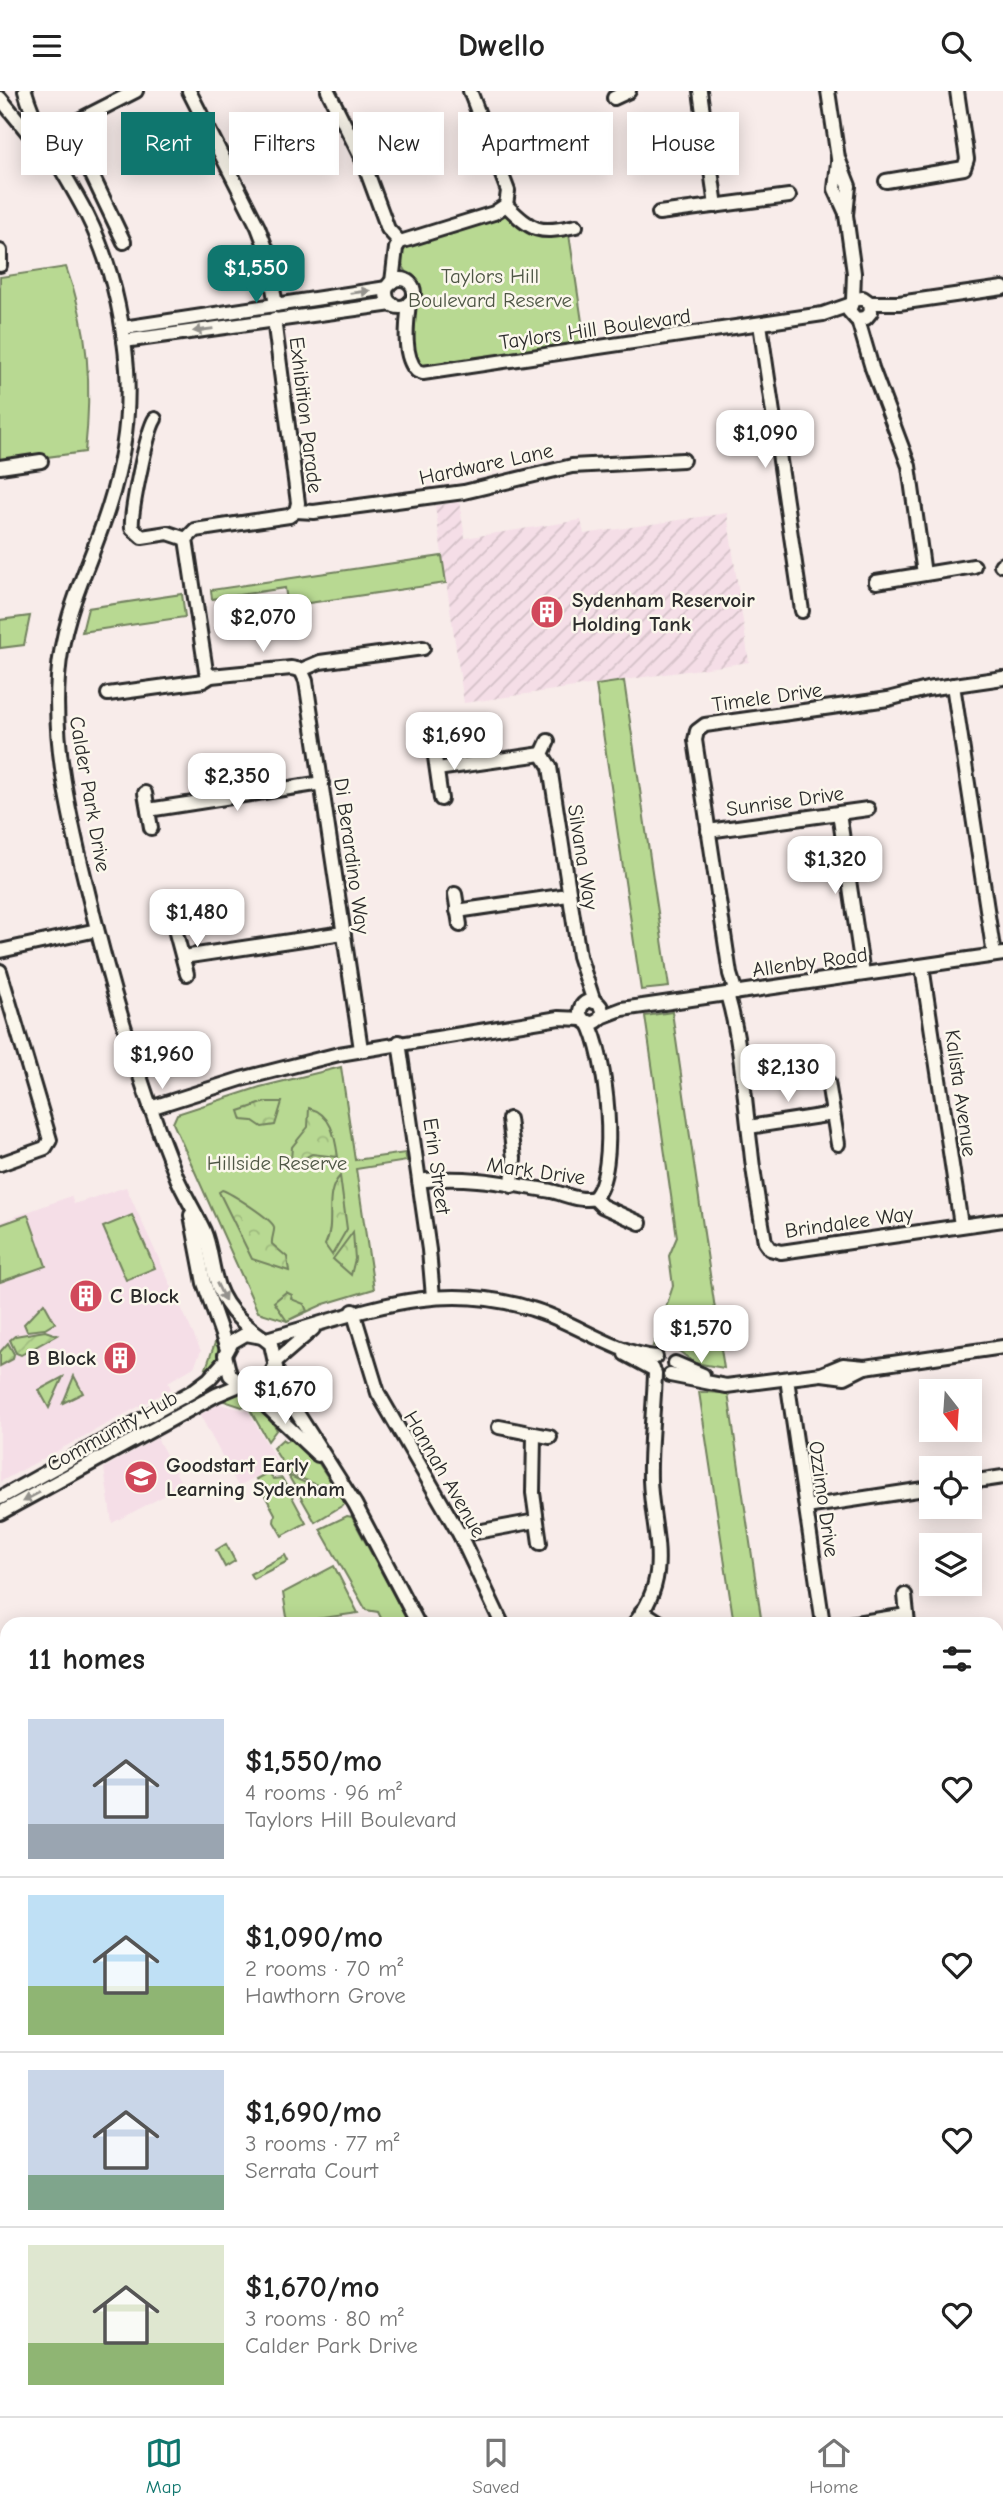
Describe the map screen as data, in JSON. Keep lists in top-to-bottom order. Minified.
{"streets":{"street":["Taylors Hill Boulevard","Exhibition Parade","Hardware Lane","Timele Drive","Calder Park Drive","Sunrise Drive","Di Berardino Way","Silvana Way","Allenby Road","Kalista Avenue","Erin Street","Mark Drive","Brindalee Way","Community Hub","Hannah Avenue","Ozzimo Drive"]},"crossings":[["Exhibition Parade","Hardware Lane"],["Timele Drive","Sunrise Drive"],["Timele Drive","Allenby Road"],["Timele Drive","Brindalee Way"],["Calder Park Drive","Allenby Road"],["Calder Park Drive","Community Hub"],["Di Berardino Way","Allenby Road"],["Silvana Way","Allenby Road"],["Silvana Way","Mark Drive"],["Allenby Road","Kalista Avenue"],["Allenby Road","Erin Street"],["Allenby Road","Brindalee Way"],["Kalista Avenue","Brindalee Way"],["Erin Street","Mark Drive"]],"parks":["Taylors Hill Boulevard Reserve","Hillside Reserve"],"places":{"building":["Sydenham Reservoir Holding Tank","C Block","B Block"],"school or university":["Goodstart Early Learning Sydenham"]},"north":"bottom","page":{"header":"Dwello","chip":["Buy","Rent","Filters","New","Apartment","House"],"price":["$1,550","$1,090","$2,070","$1,690","$2,350","$1,320","$1,480","$1,960","$2,130","$1,570","$1,670"],"heading":"11 homes","list":[{"name":"$1,550/mo","note":"4 rooms · 96 m² · Taylors Hill Boulevard"},{"name":"$1,090/mo","note":"2 rooms · 70 m² · Hawthorn Grove"},{"name":"$1,690/mo","note":"3 rooms · 77 m² · Serrata Court"},{"name":"$1,670/mo","note":"3 rooms · 80 m² · Calder Park Drive"}],"tabs":["Map","Saved","Home"]}}
